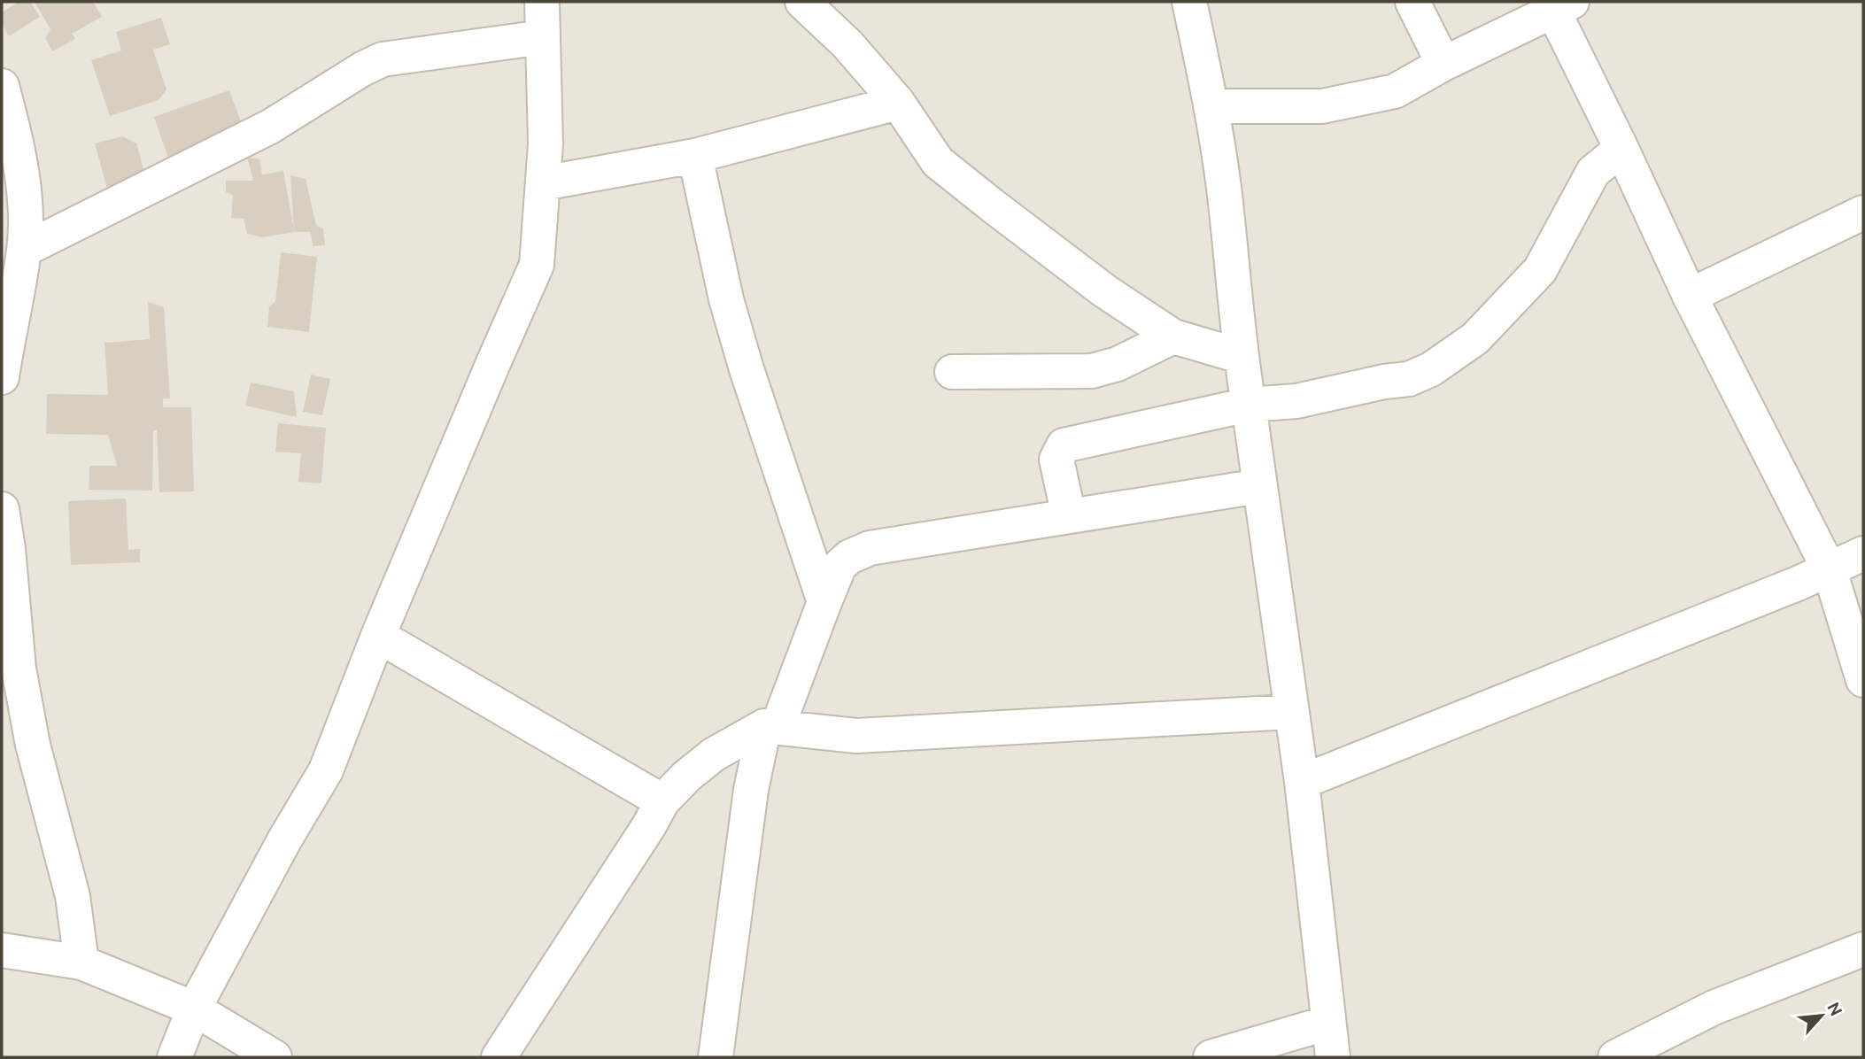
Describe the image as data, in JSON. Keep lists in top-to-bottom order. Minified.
{"north":"top right"}
